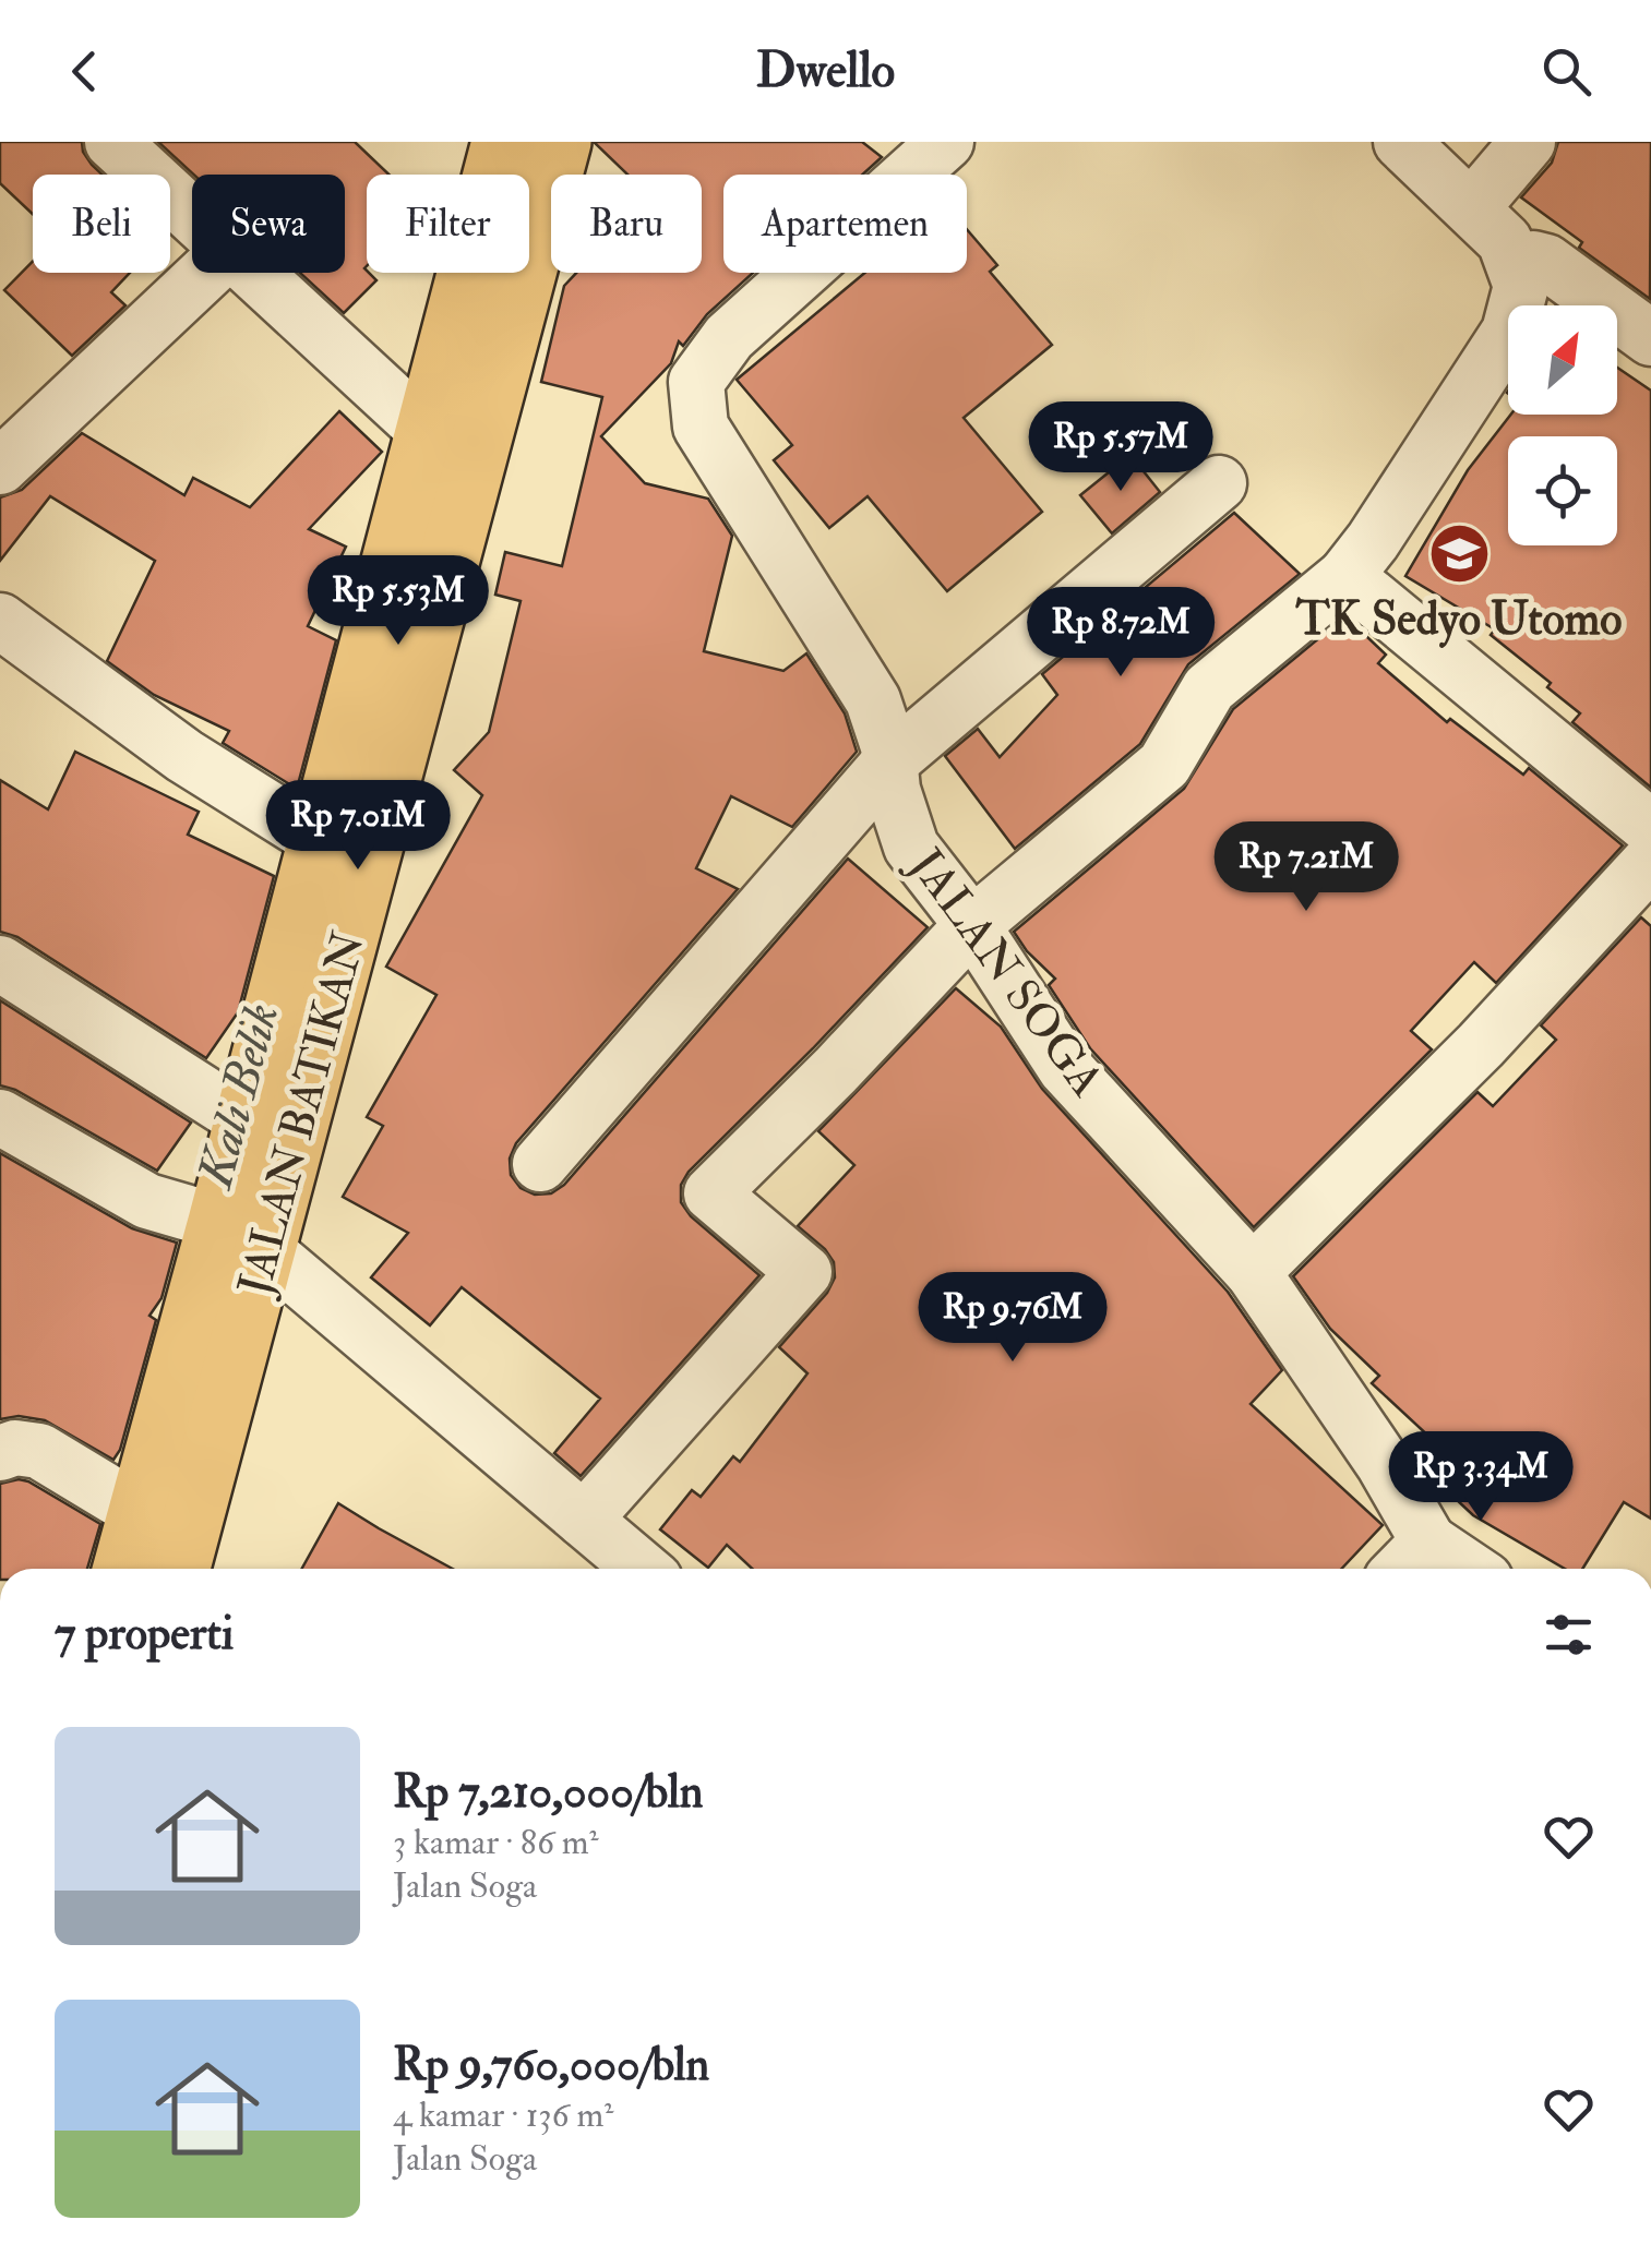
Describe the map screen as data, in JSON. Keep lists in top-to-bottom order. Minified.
{"streets":{"main road":["JALAN BATIKAN"],"street":["JALAN SOGA"]},"water":["Kali Belik"],"places":{"school or university":["TK Sedyo Utomo"]},"north":"top right","page":{"header":"Dwello","chip":["Beli","Sewa","Filter","Baru","Apartemen"],"price":["Rp 5.57M","Rp 5.53M","Rp 8.72M","Rp 7.01M","Rp 7.21M","Rp 9.76M","Rp 3.34M"],"heading":"7 properti","list":[{"name":"Rp 7,210,000/bln","note":"3 kamar · 86 m² · Jalan Soga"},{"name":"Rp 9,760,000/bln","note":"4 kamar · 136 m² · Jalan Soga"}]}}
